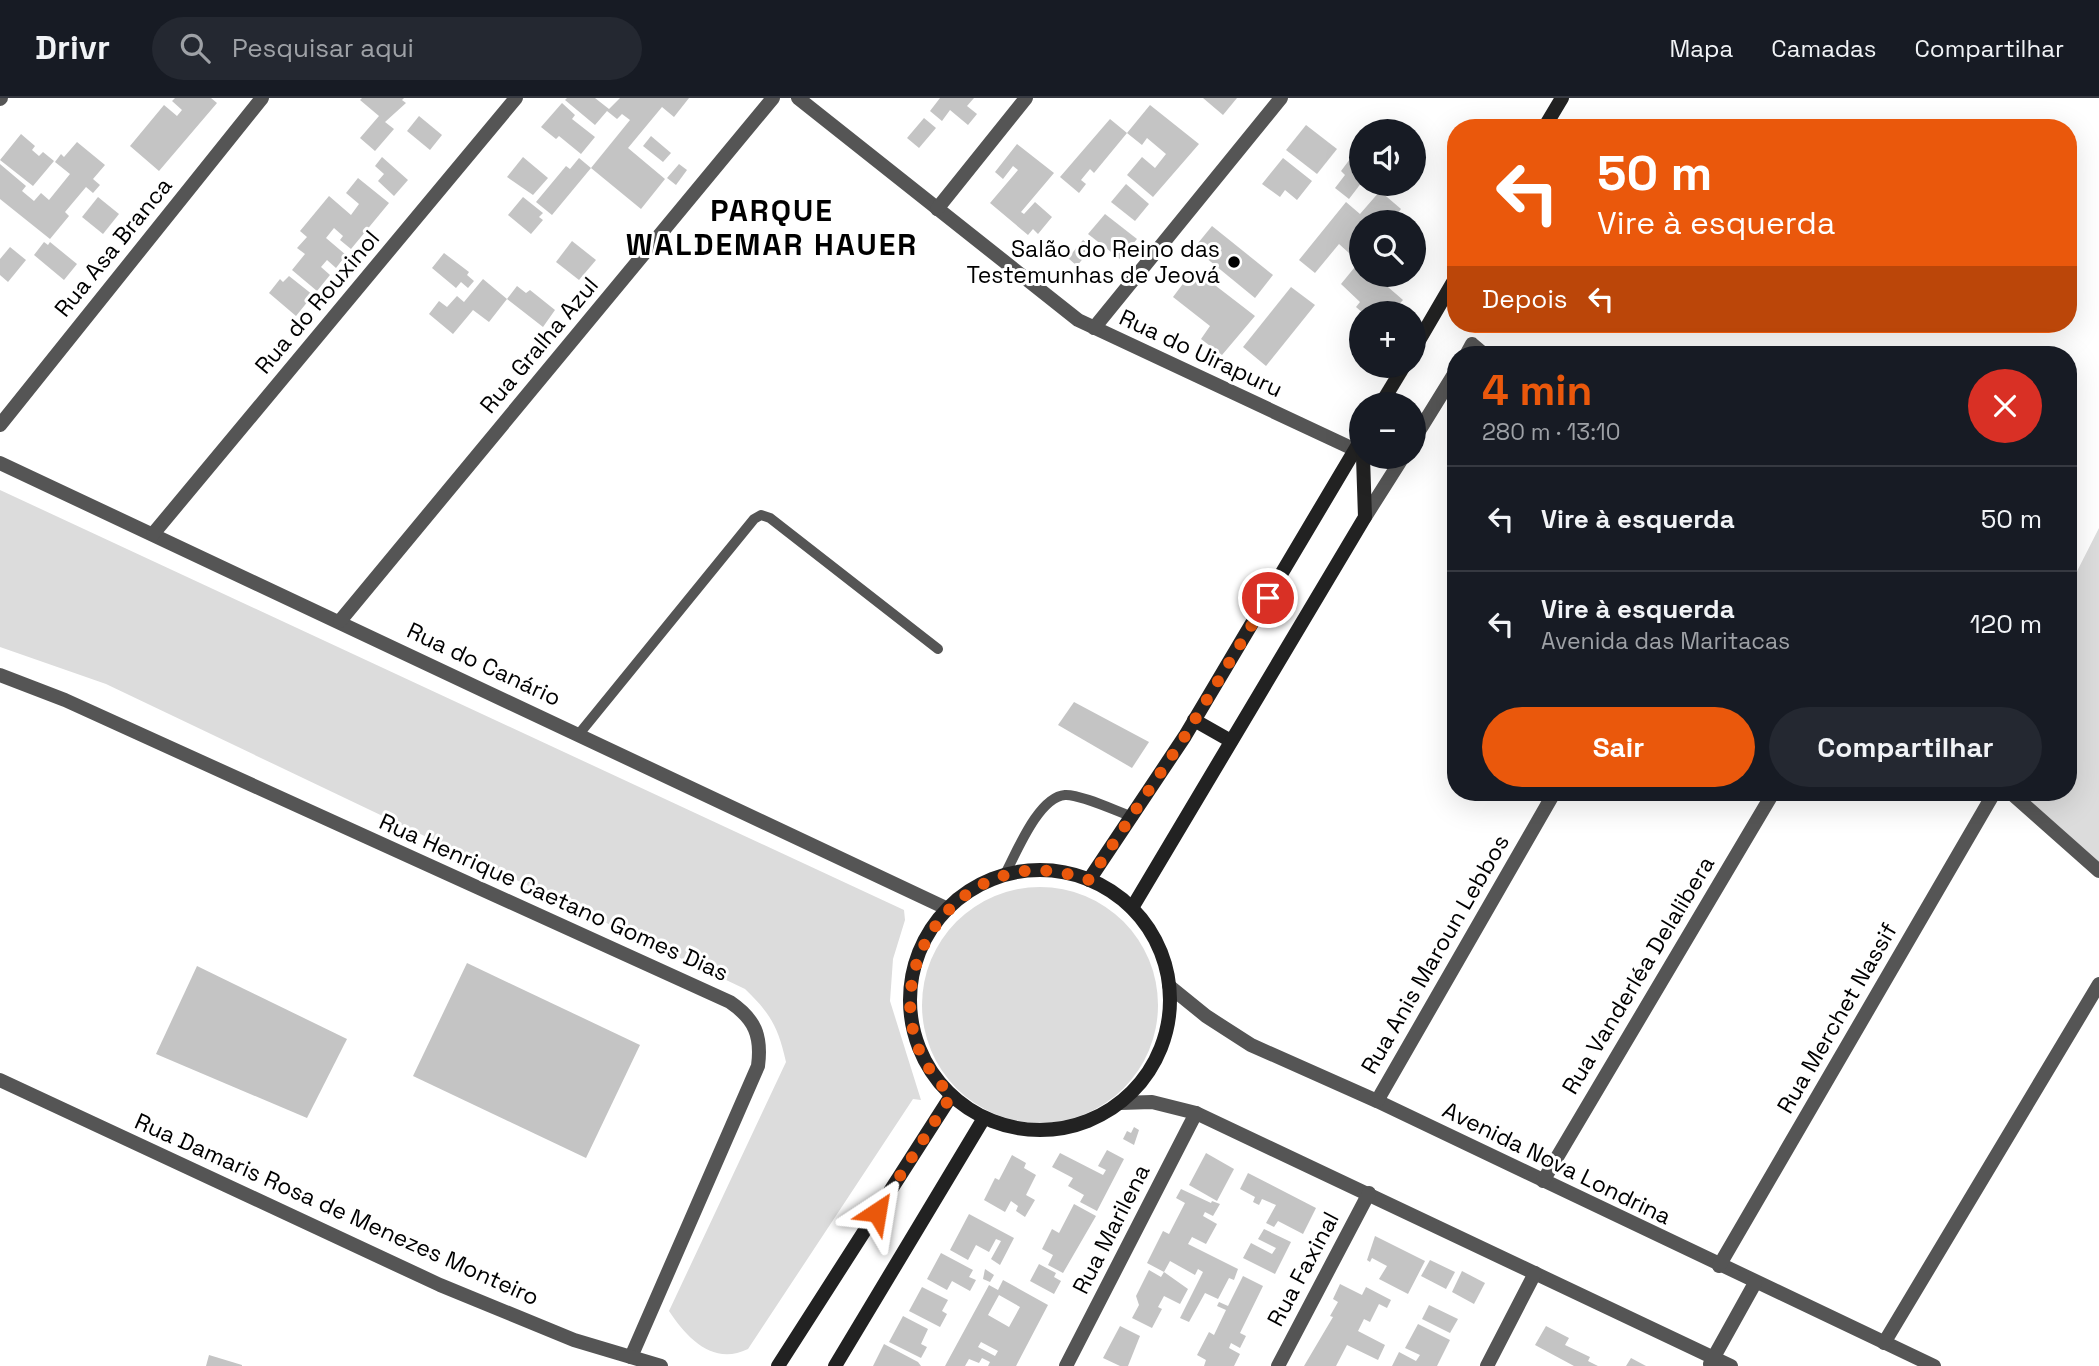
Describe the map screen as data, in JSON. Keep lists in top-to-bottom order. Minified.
{"streets":{"street":["Rua Asa Branca","Rua do Rouxinol","Rua Gralha Azul","Rua do Uirapuru","Rua do Canário","Rua Henrique Caetano Gomes Dias","Rua Anis Maroun Lebbos","Rua Vanderléa Delalibera","Rua Merchet Nassif","Avenida Nova Londrina","Rua Damaris Rosa de Menezes Monteiro","Rua Marilena","Rua Faxinal"]},"crossings":[["Rua do Rouxinol","Rua do Canário"],["Rua Gralha Azul","Rua do Canário"],["Rua Henrique Caetano Gomes Dias","Rua Damaris Rosa de Menezes Monteiro"],["Rua Anis Maroun Lebbos","Avenida Nova Londrina"],["Rua Vanderléa Delalibera","Avenida Nova Londrina"],["Rua Merchet Nassif","Avenida Nova Londrina"]],"districts":["PARQUE WALDEMAR HAUER"],"places":["Salão do Reino das Testemunhas de Jeová"],"page":{"header":"Drivr","search":"Pesquisar aqui","nav":["Mapa","Camadas","Compartilhar"],"map_buttons":["+","−"],"turn":["50 m","Vire à esquerda"],"then":"Depois","heading":["4 min","280 m · 13:10"],"list":[{"name":"Vire à esquerda","value":"50 m"},{"name":"Vire à esquerda","note":"Avenida das Maritacas","value":"120 m"}],"buttons":["Sair","Compartilhar"]}}
